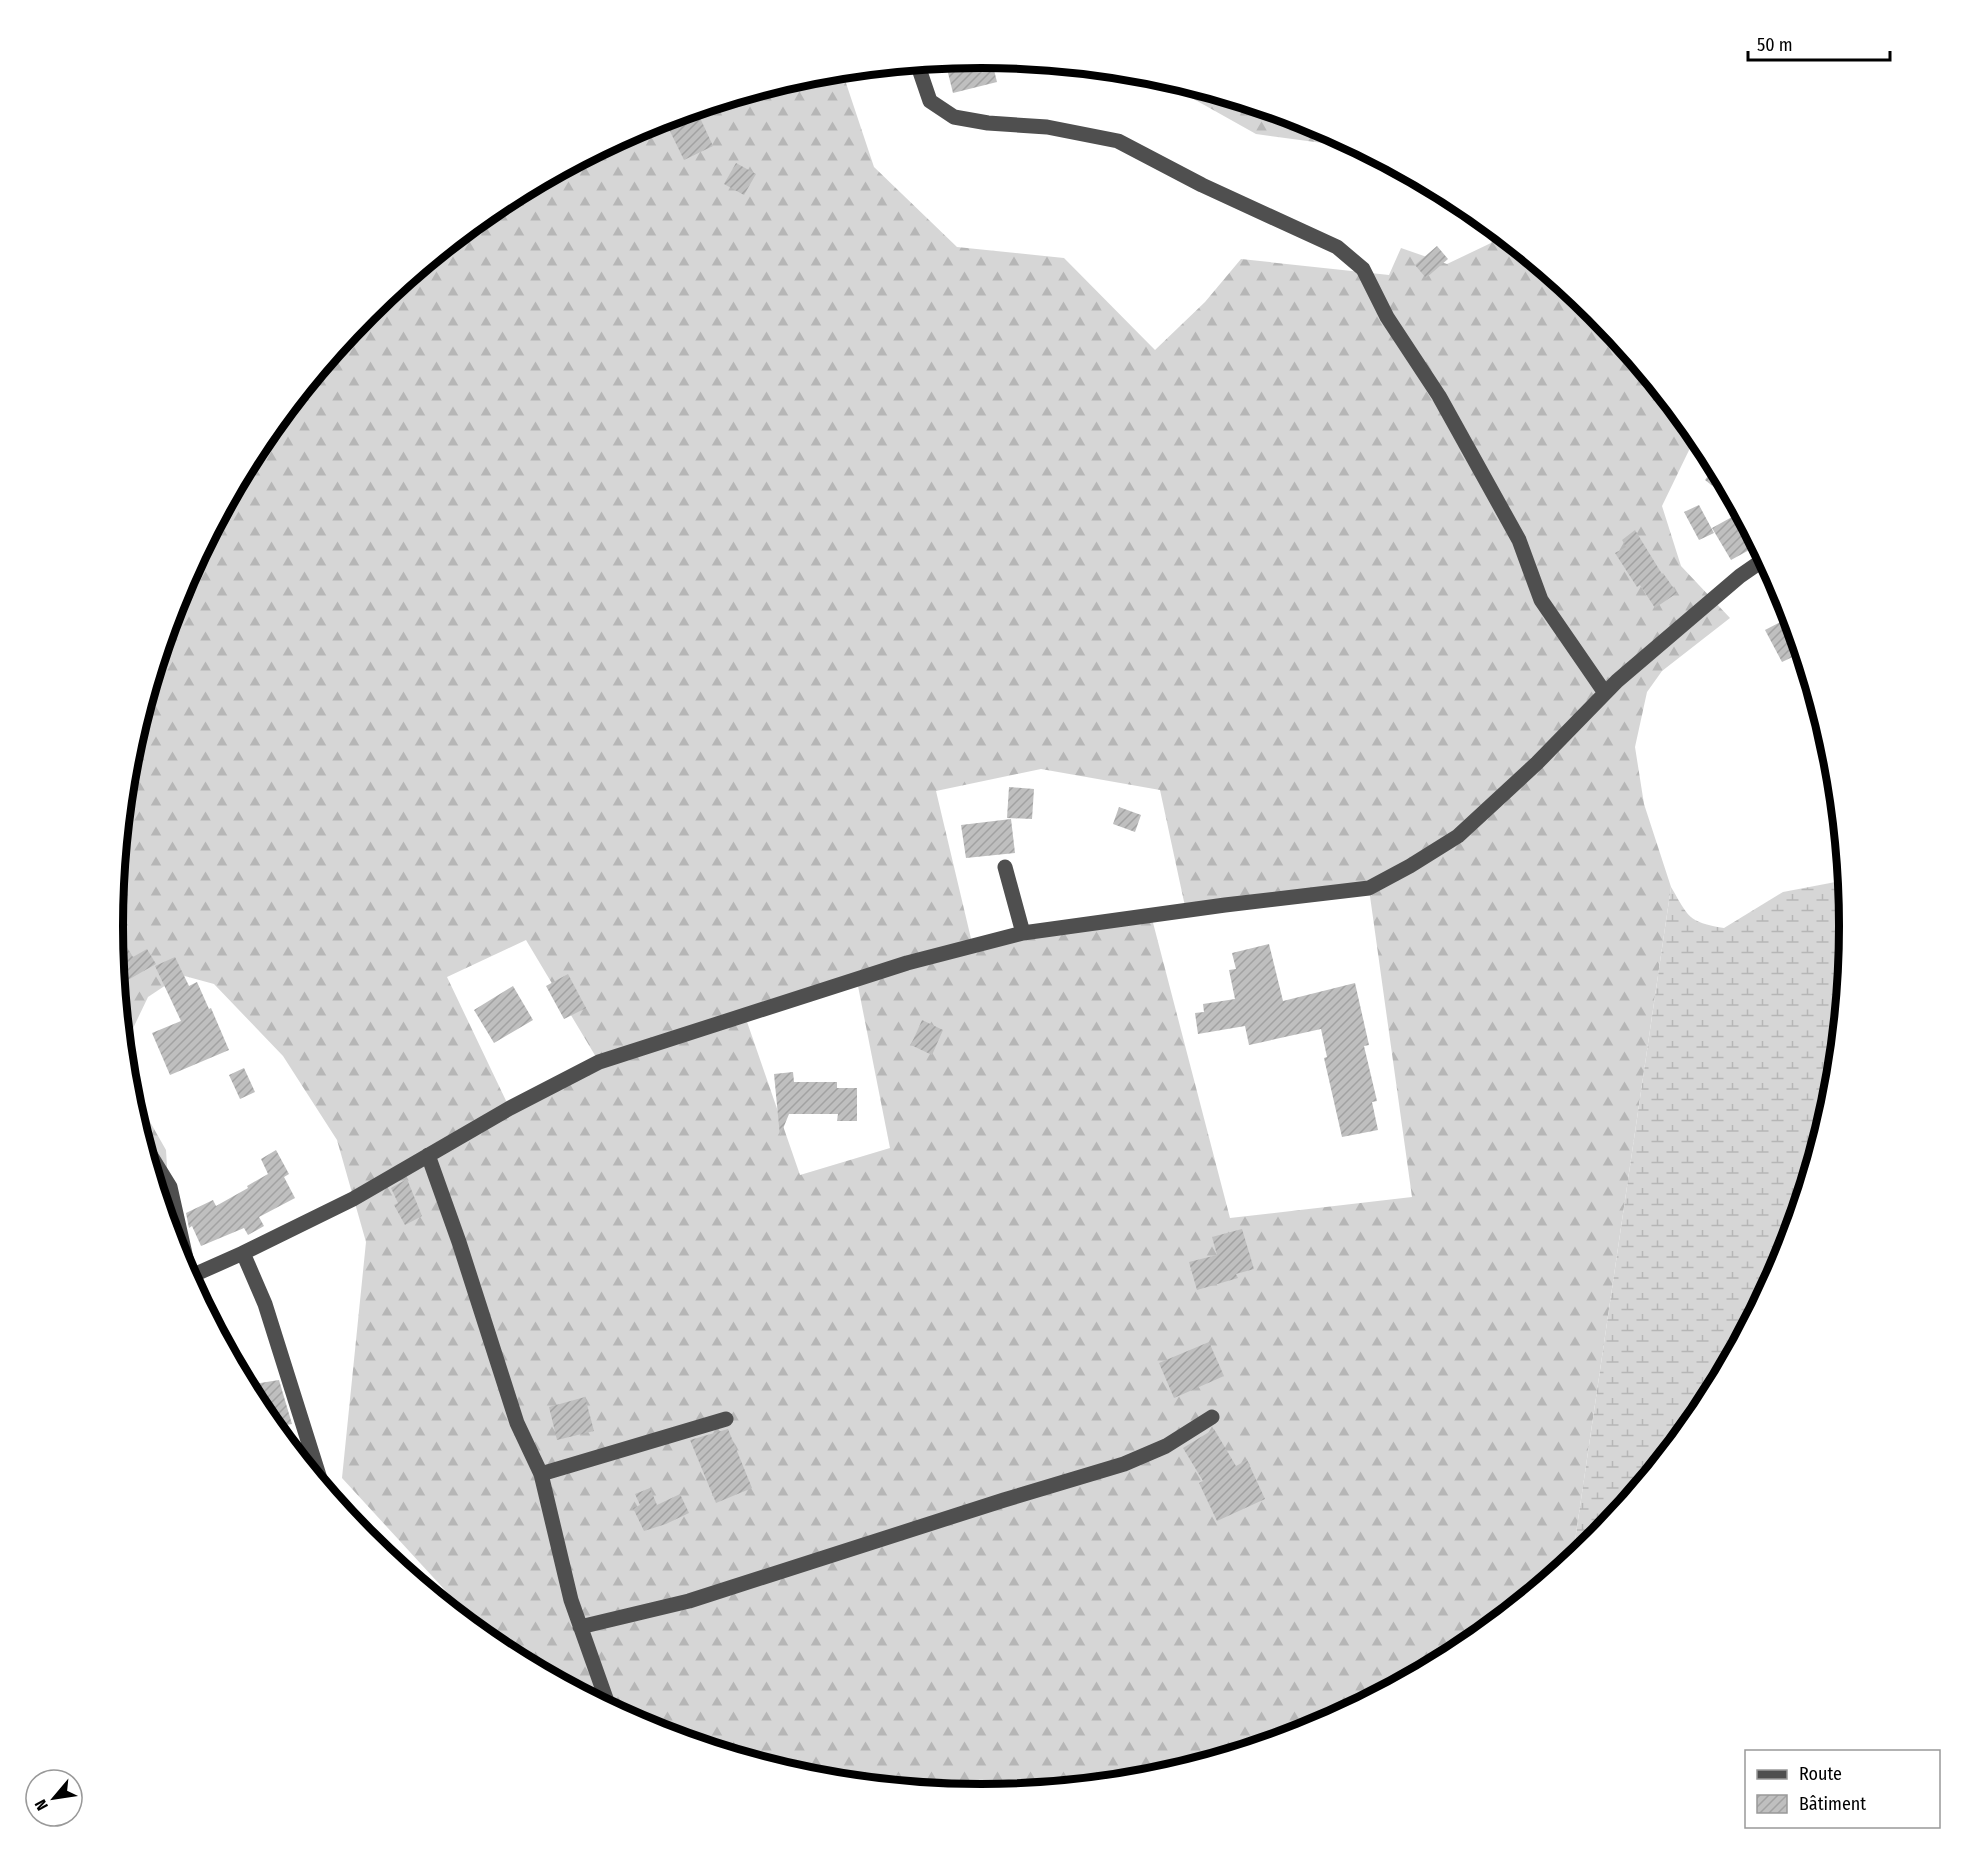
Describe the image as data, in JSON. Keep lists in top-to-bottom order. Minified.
{"legend":["Route","Bâtiment"],"scale_bar":"50 m","north":"bottom left"}
